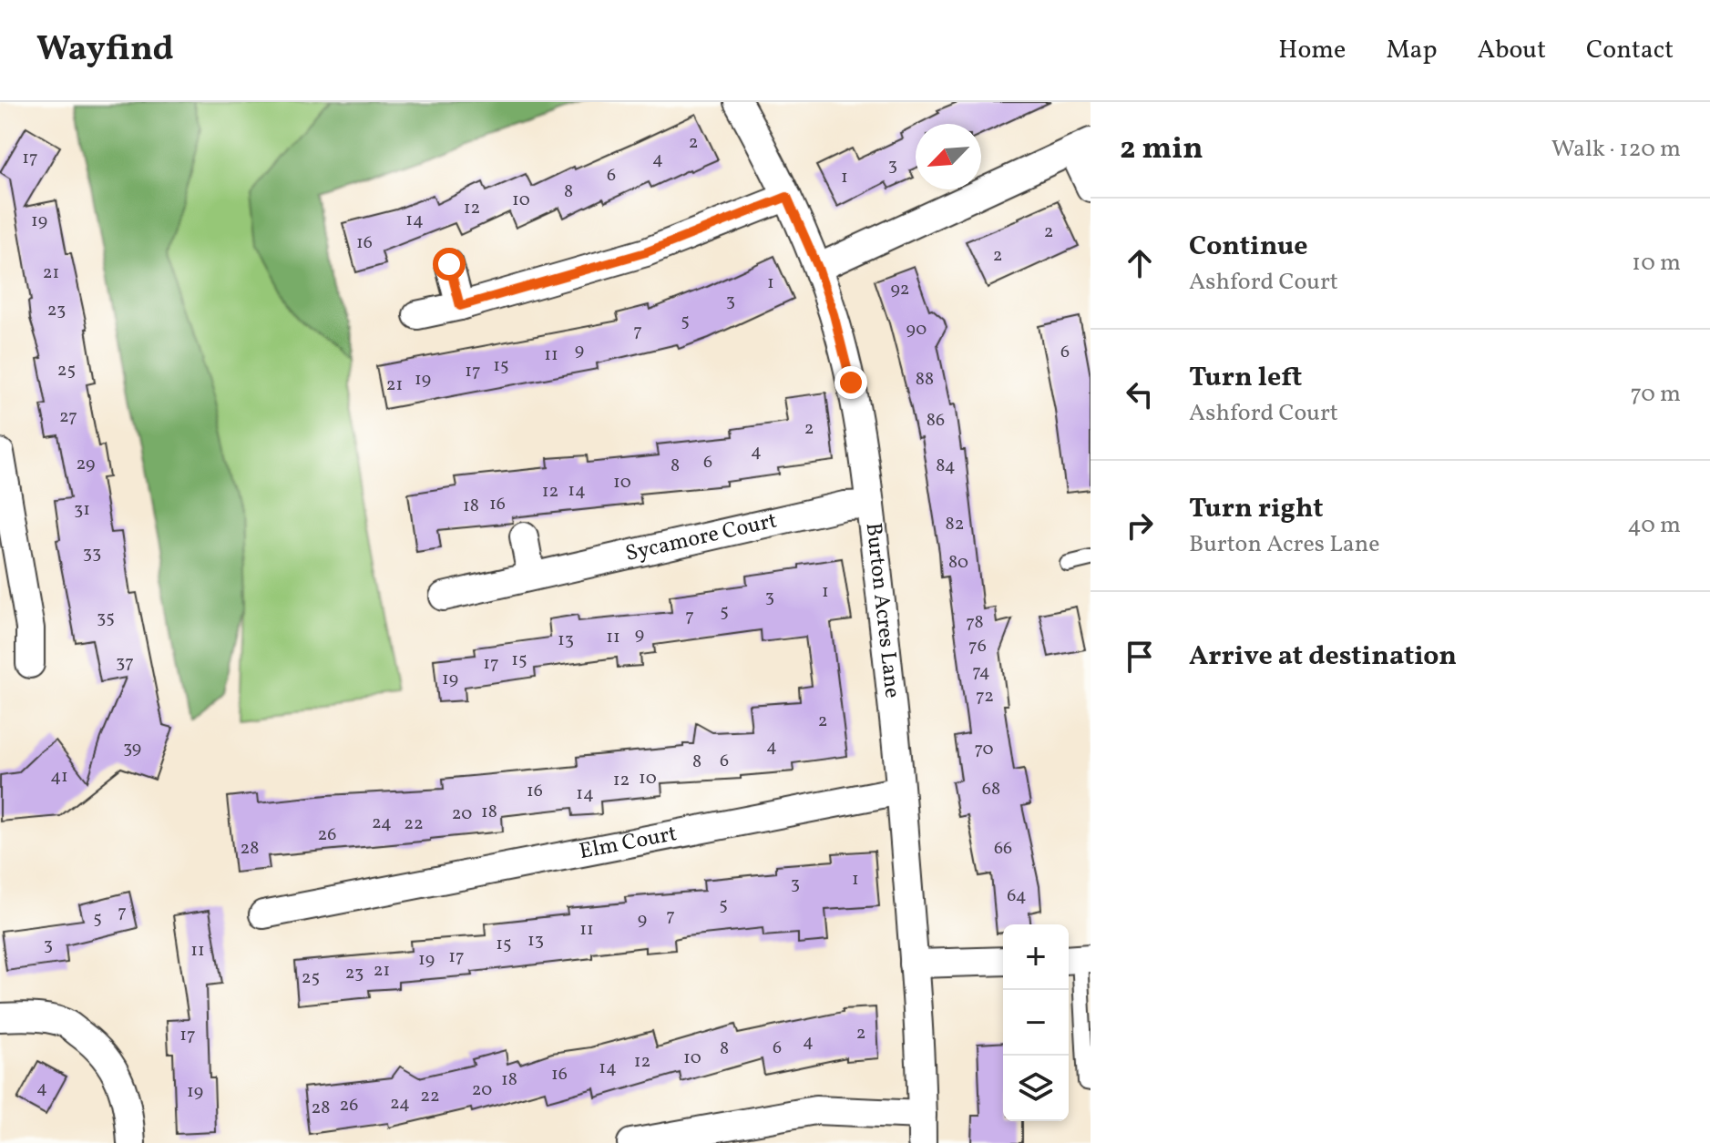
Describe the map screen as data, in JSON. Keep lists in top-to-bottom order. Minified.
{"streets":{"street":["Sycamore Court","Burton Acres Lane","Elm Court"]},"crossings":[["Sycamore Court","Burton Acres Lane"],["Burton Acres Lane","Elm Court"]],"house_numbers":["2","17","4","3","6","1","8","10","12","14","19","2","16","2","21","1","92","3","23","5","90","7","9","6","11","15","25","17","19","88","21","27","86","2","4","6","29","8","84","10","14","12","16","18","31","82","33","80","1","3","5","7","35","78","9","11","13","76","15","37","17","74","19","72","2","4","39","70","6","8","41","10","12","68","16","14","18","20","24","22","26","28","66","1","3","64","5","7","7","5","9","11","13","15","3","11","17","19","21","23","25","2","17","4","6","8","10","12","14","16","18","4","20","19","22","24","26","28"],"north":"bottom left","page":{"header":"Wayfind","nav":["Home","Map","About","Contact"],"heading":["2 min","Walk · 120 m"],"list":[["Continue","Ashford Court","10 m"],["Turn left","Ashford Court","70 m"],["Turn right","Burton Acres Lane","40 m"],"Arrive at destination"],"map_buttons":["+","−"]}}
